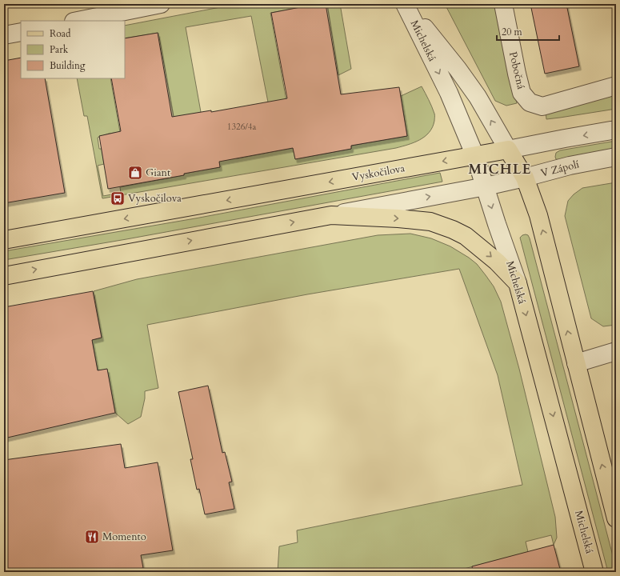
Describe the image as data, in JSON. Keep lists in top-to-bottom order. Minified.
{"streets":{"main road":["Michelská","Vyskočilova"],"street":["Pobočná","V Zápolí"]},"crossings":[["Michelská","V Zápolí"],["Michelská","Vyskočilova"]],"districts":["MICHLE"],"places":{"shop":["Giant"],"bus stop":["Vyskočilova"],"restaurant":["Momento"]},"house_numbers":["1326/4a"],"legend":["Road","Park","Building"],"scale_bar":"20 m"}
